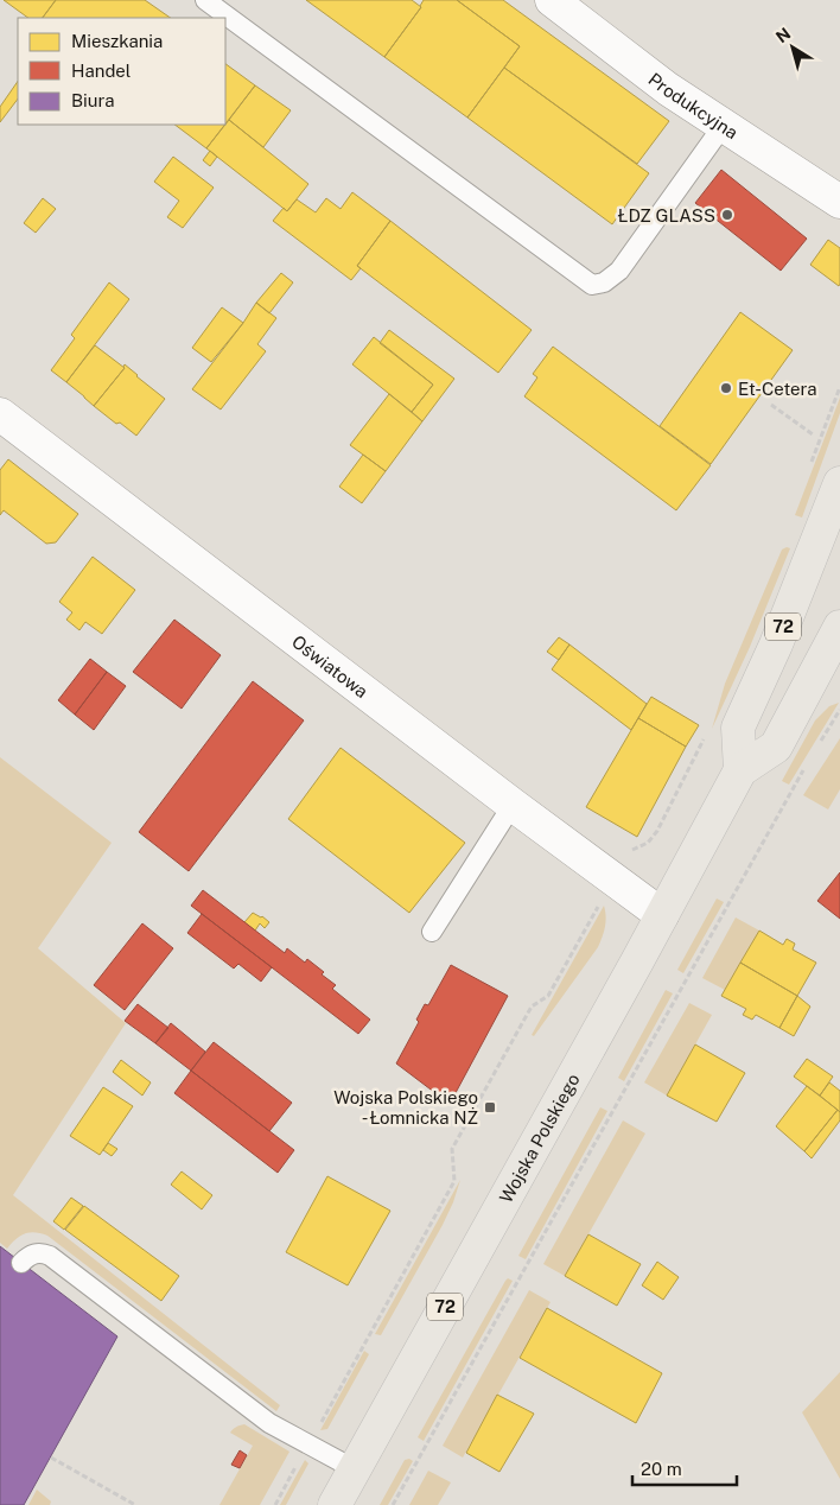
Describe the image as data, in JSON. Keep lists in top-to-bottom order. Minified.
{"streets":{"main road":["72","Wojska Polskiego"],"street":["Produkcyjna","Oświatowa"]},"crossings":[["72","Wojska Polskiego"],["Oświatowa","Wojska Polskiego"]],"places":{"other":["ŁDZ GLASS","Et-Cetera"],"transit":["Wojska Polskiego - Łomnicka NŻ"]},"legend":["Mieszkania","Handel","Biura"],"scale_bar":"20 m","north":"top left"}
